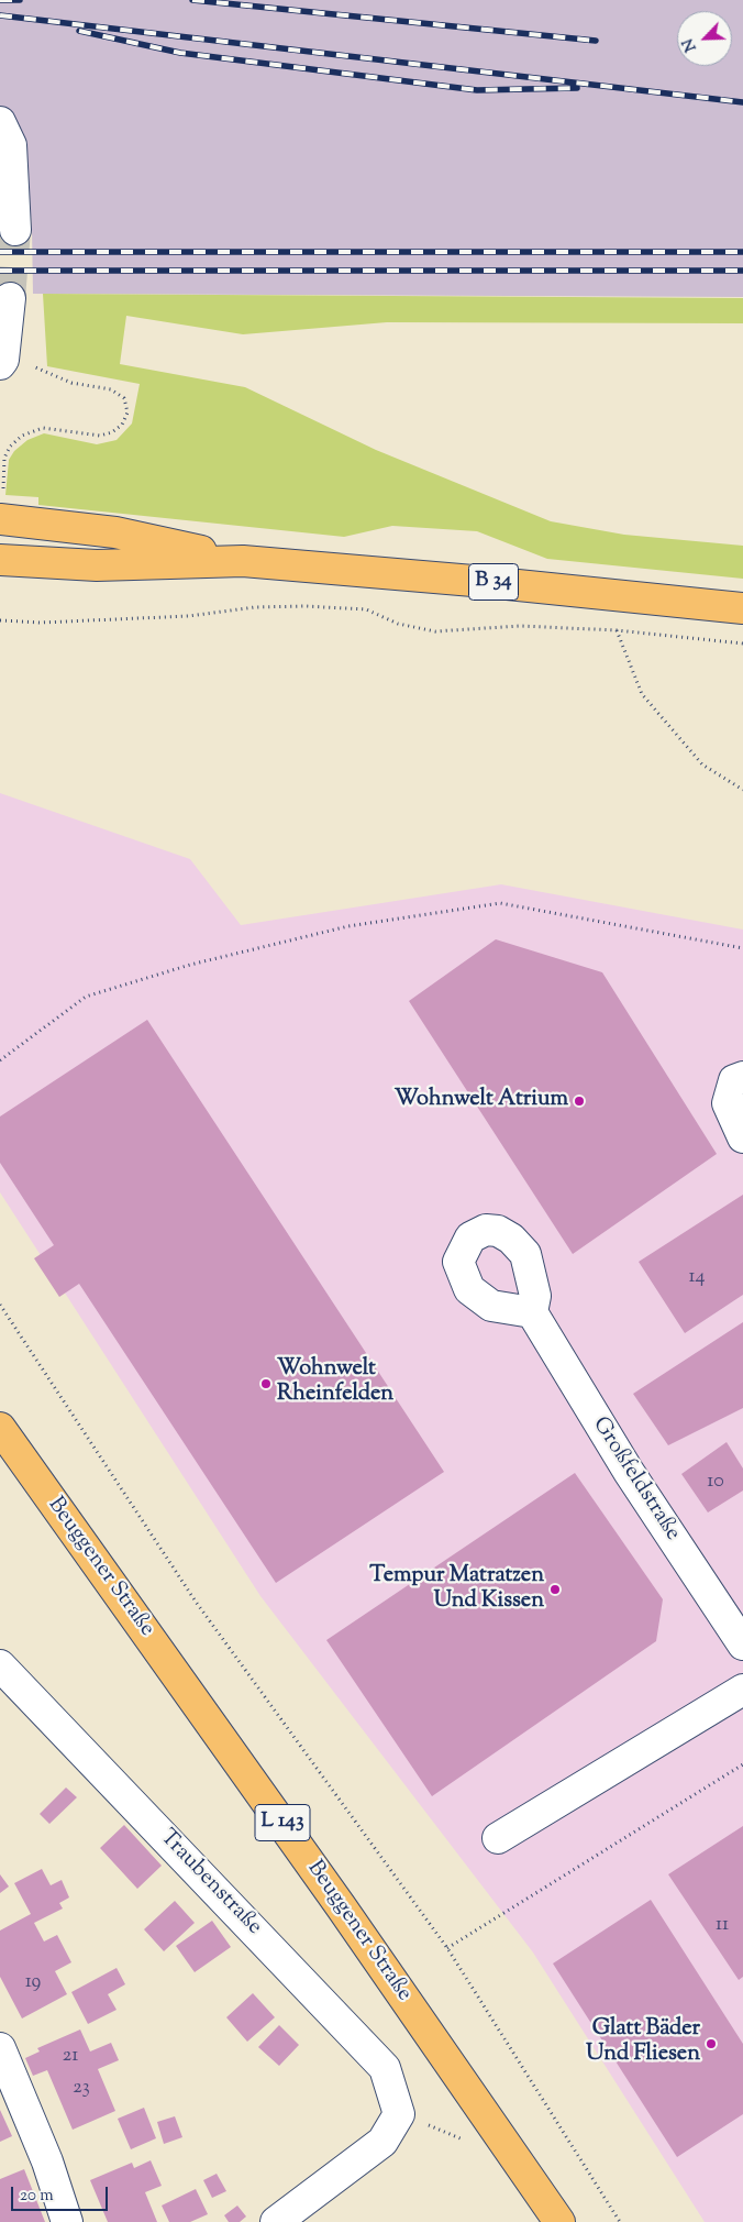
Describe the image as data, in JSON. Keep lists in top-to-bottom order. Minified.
{"streets":{"main road":["B 34","Beuggener Straße","L 143"],"street":["Großfeldstraße","Traubenstraße"]},"places":["Wohnwelt Atrium","Wohnwelt Rheinfelden","Tempur Matratzen Und Kissen","Glatt Bäder Und Fliesen"],"house_numbers":["14","10","11","19","21","23"],"scale_bar":"20 m","north":"bottom left"}
